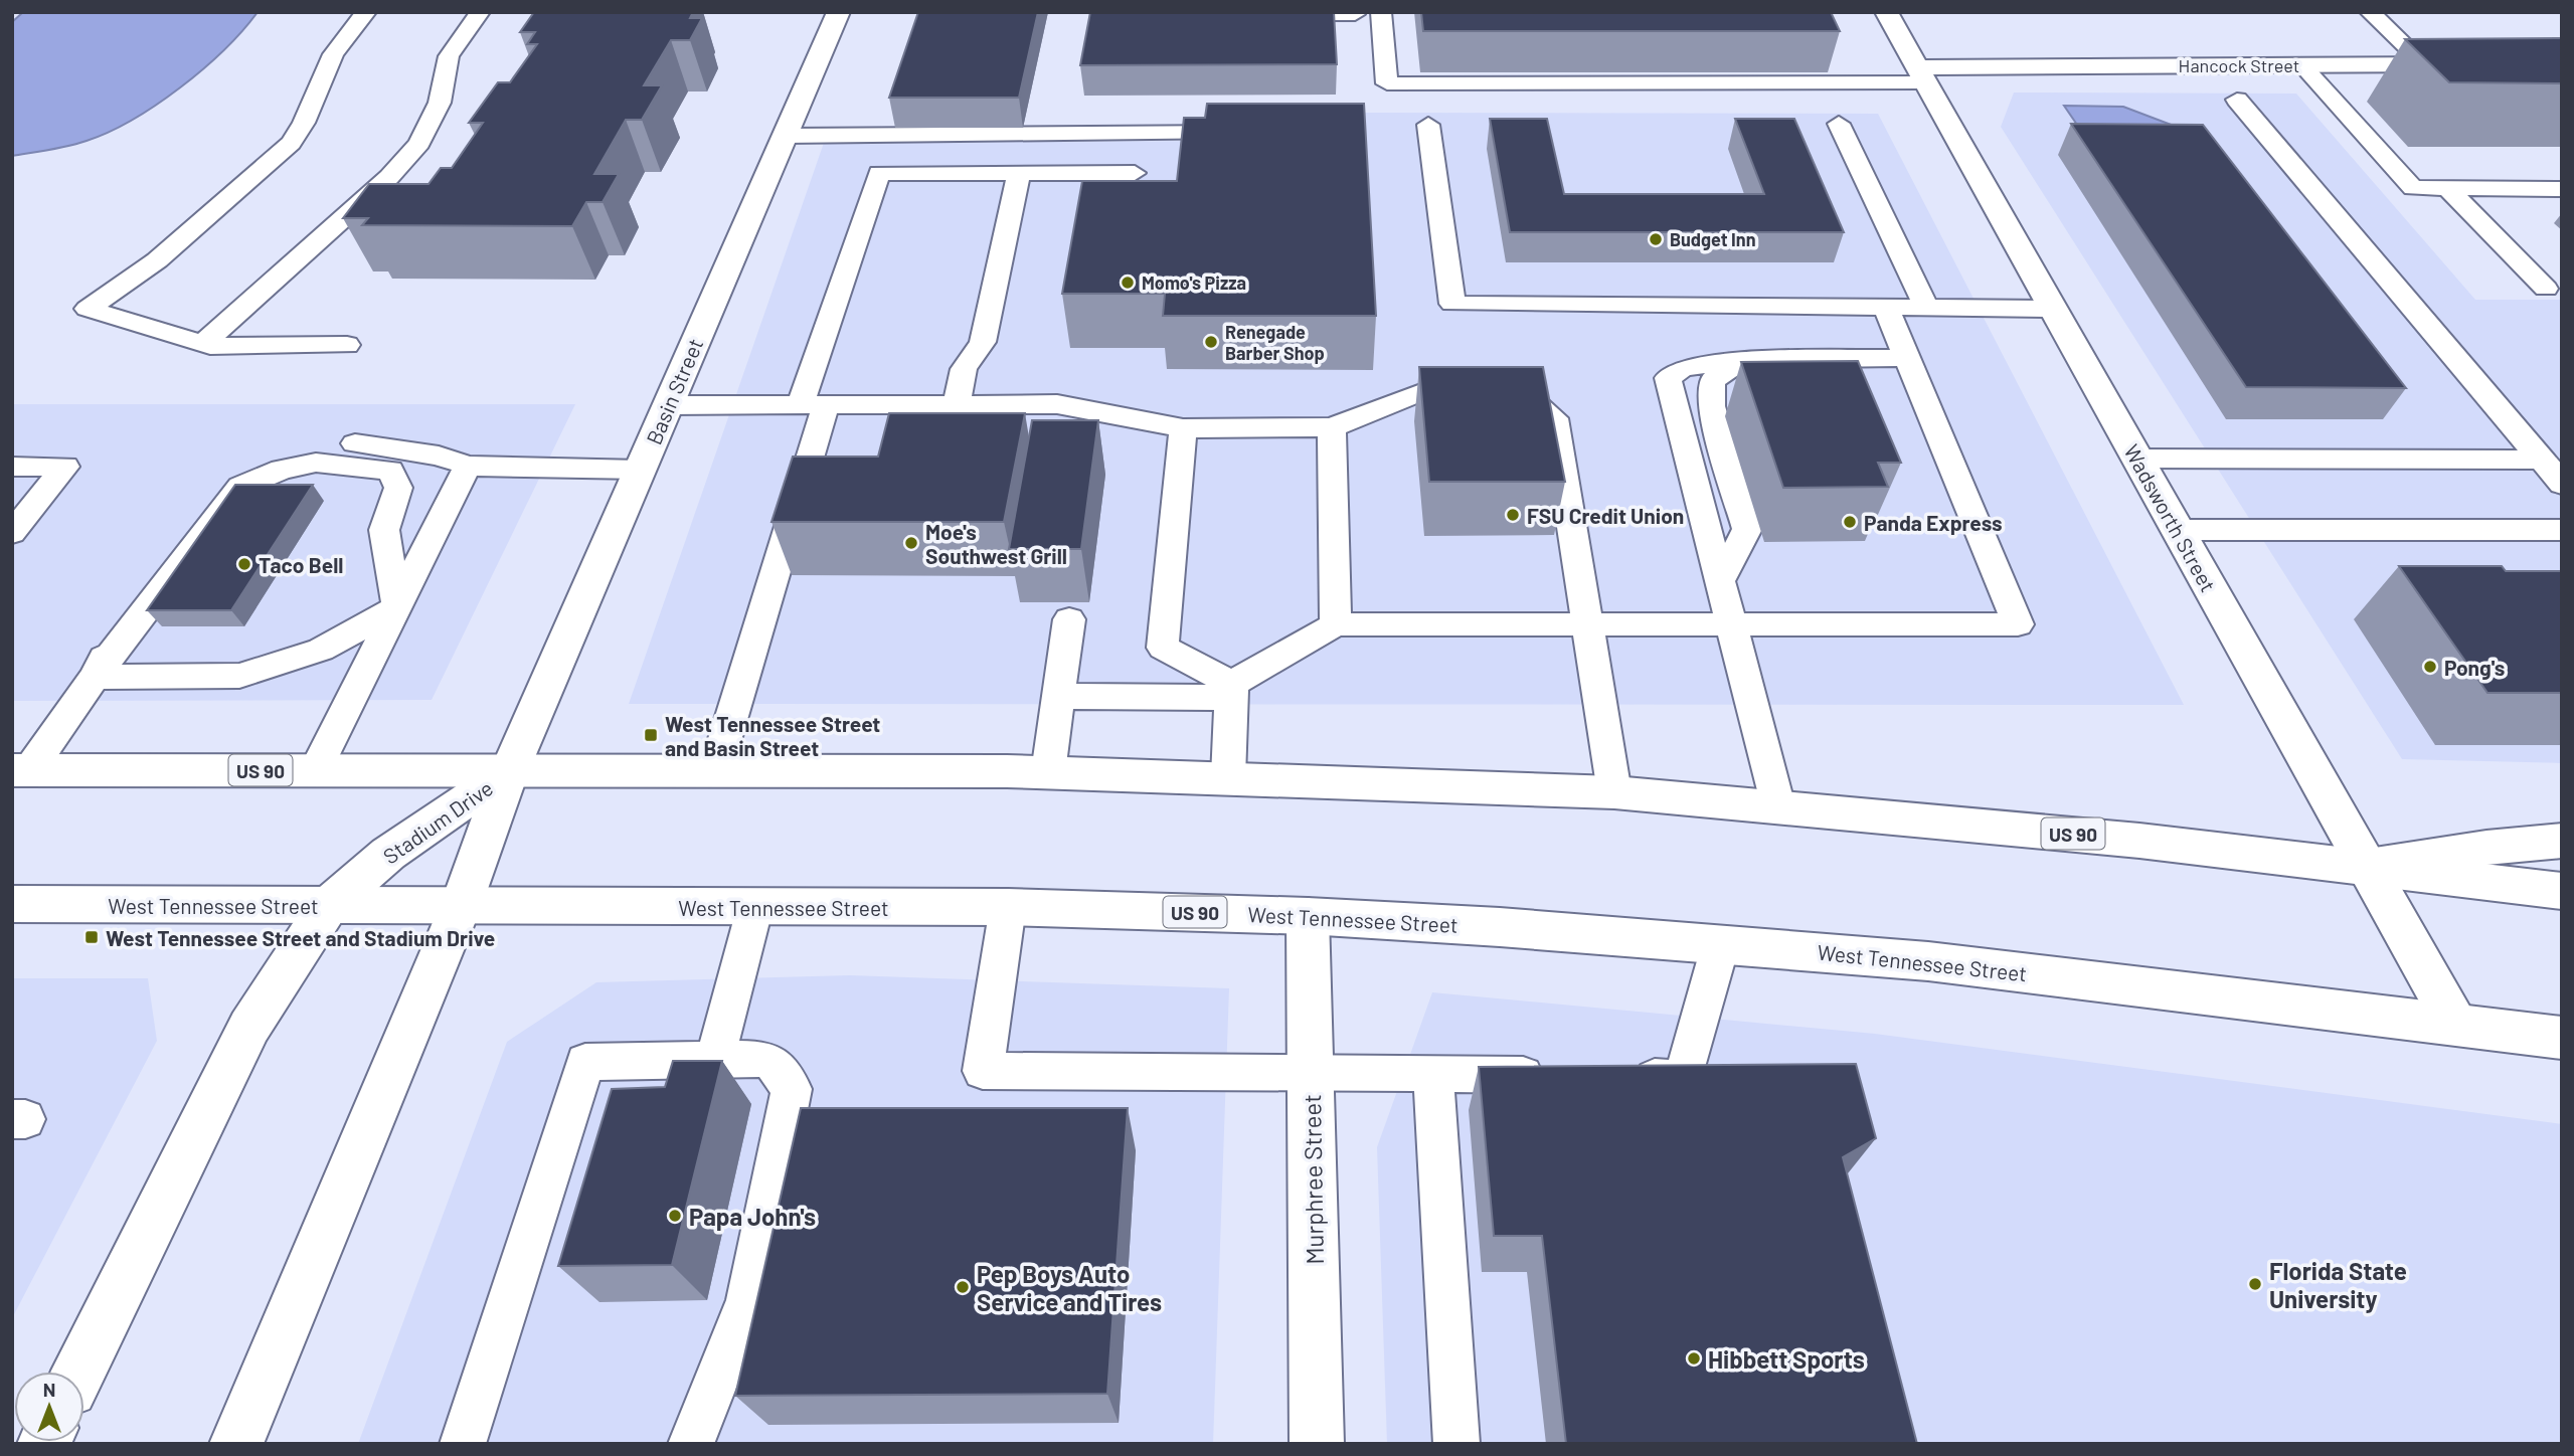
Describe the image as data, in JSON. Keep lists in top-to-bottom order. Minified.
{"streets":{"main road":["Hancock Street","Basin Street","Wadsworth Street","US 90","Stadium Drive","West Tennessee Street","Murphree Street"]},"crossings":[["Hancock Street","Wadsworth Street"],["Basin Street","US 90"],["Basin Street","Stadium Drive"],["Wadsworth Street","US 90"],["Wadsworth Street","West Tennessee Street"],["US 90","Stadium Drive"],["Stadium Drive","West Tennessee Street"],["West Tennessee Street","Murphree Street"]],"places":{"other":["Budget Inn","Momo's Pizza","Renegade Barber Shop","FSU Credit Union","Panda Express","Moe's Southwest Grill","Taco Bell","Pong's","Papa John's","Florida State University","Pep Boys Auto Service and Tires","Hibbett Sports"],"transit":["West Tennessee Street and Basin Street","West Tennessee Street and Stadium Drive"]},"north":"top"}
